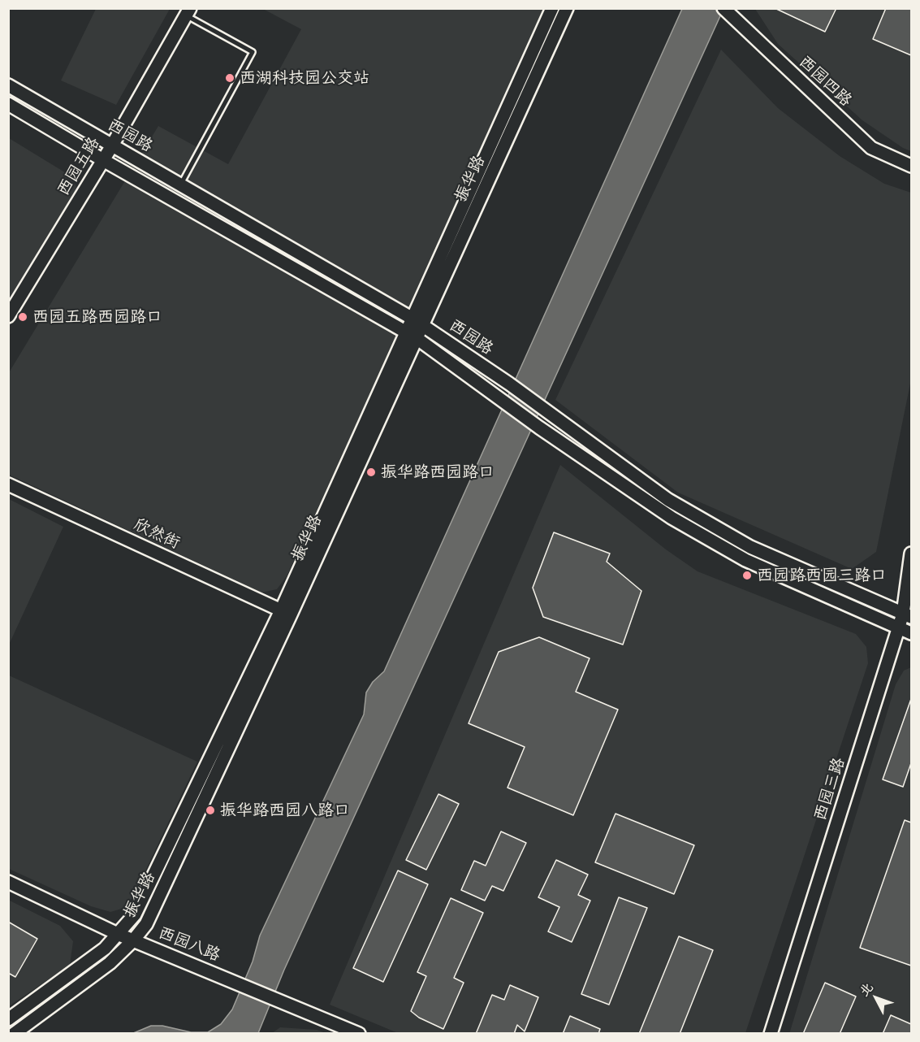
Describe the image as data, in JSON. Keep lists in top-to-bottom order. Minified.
{"streets":{"main road":["西园四路","西园路","西园五路","振华路","欣然街","西园三路","西园八路"]},"crossings":[["西园路","西园五路"],["西园路","振华路"],["西园路","西园三路"],["振华路","欣然街"],["振华路","西园八路"]],"places":["西湖科技园公交站","西园五路西园路口","振华路西园路口","西园路西园三路口","振华路西园八路口"],"north":"top left"}
